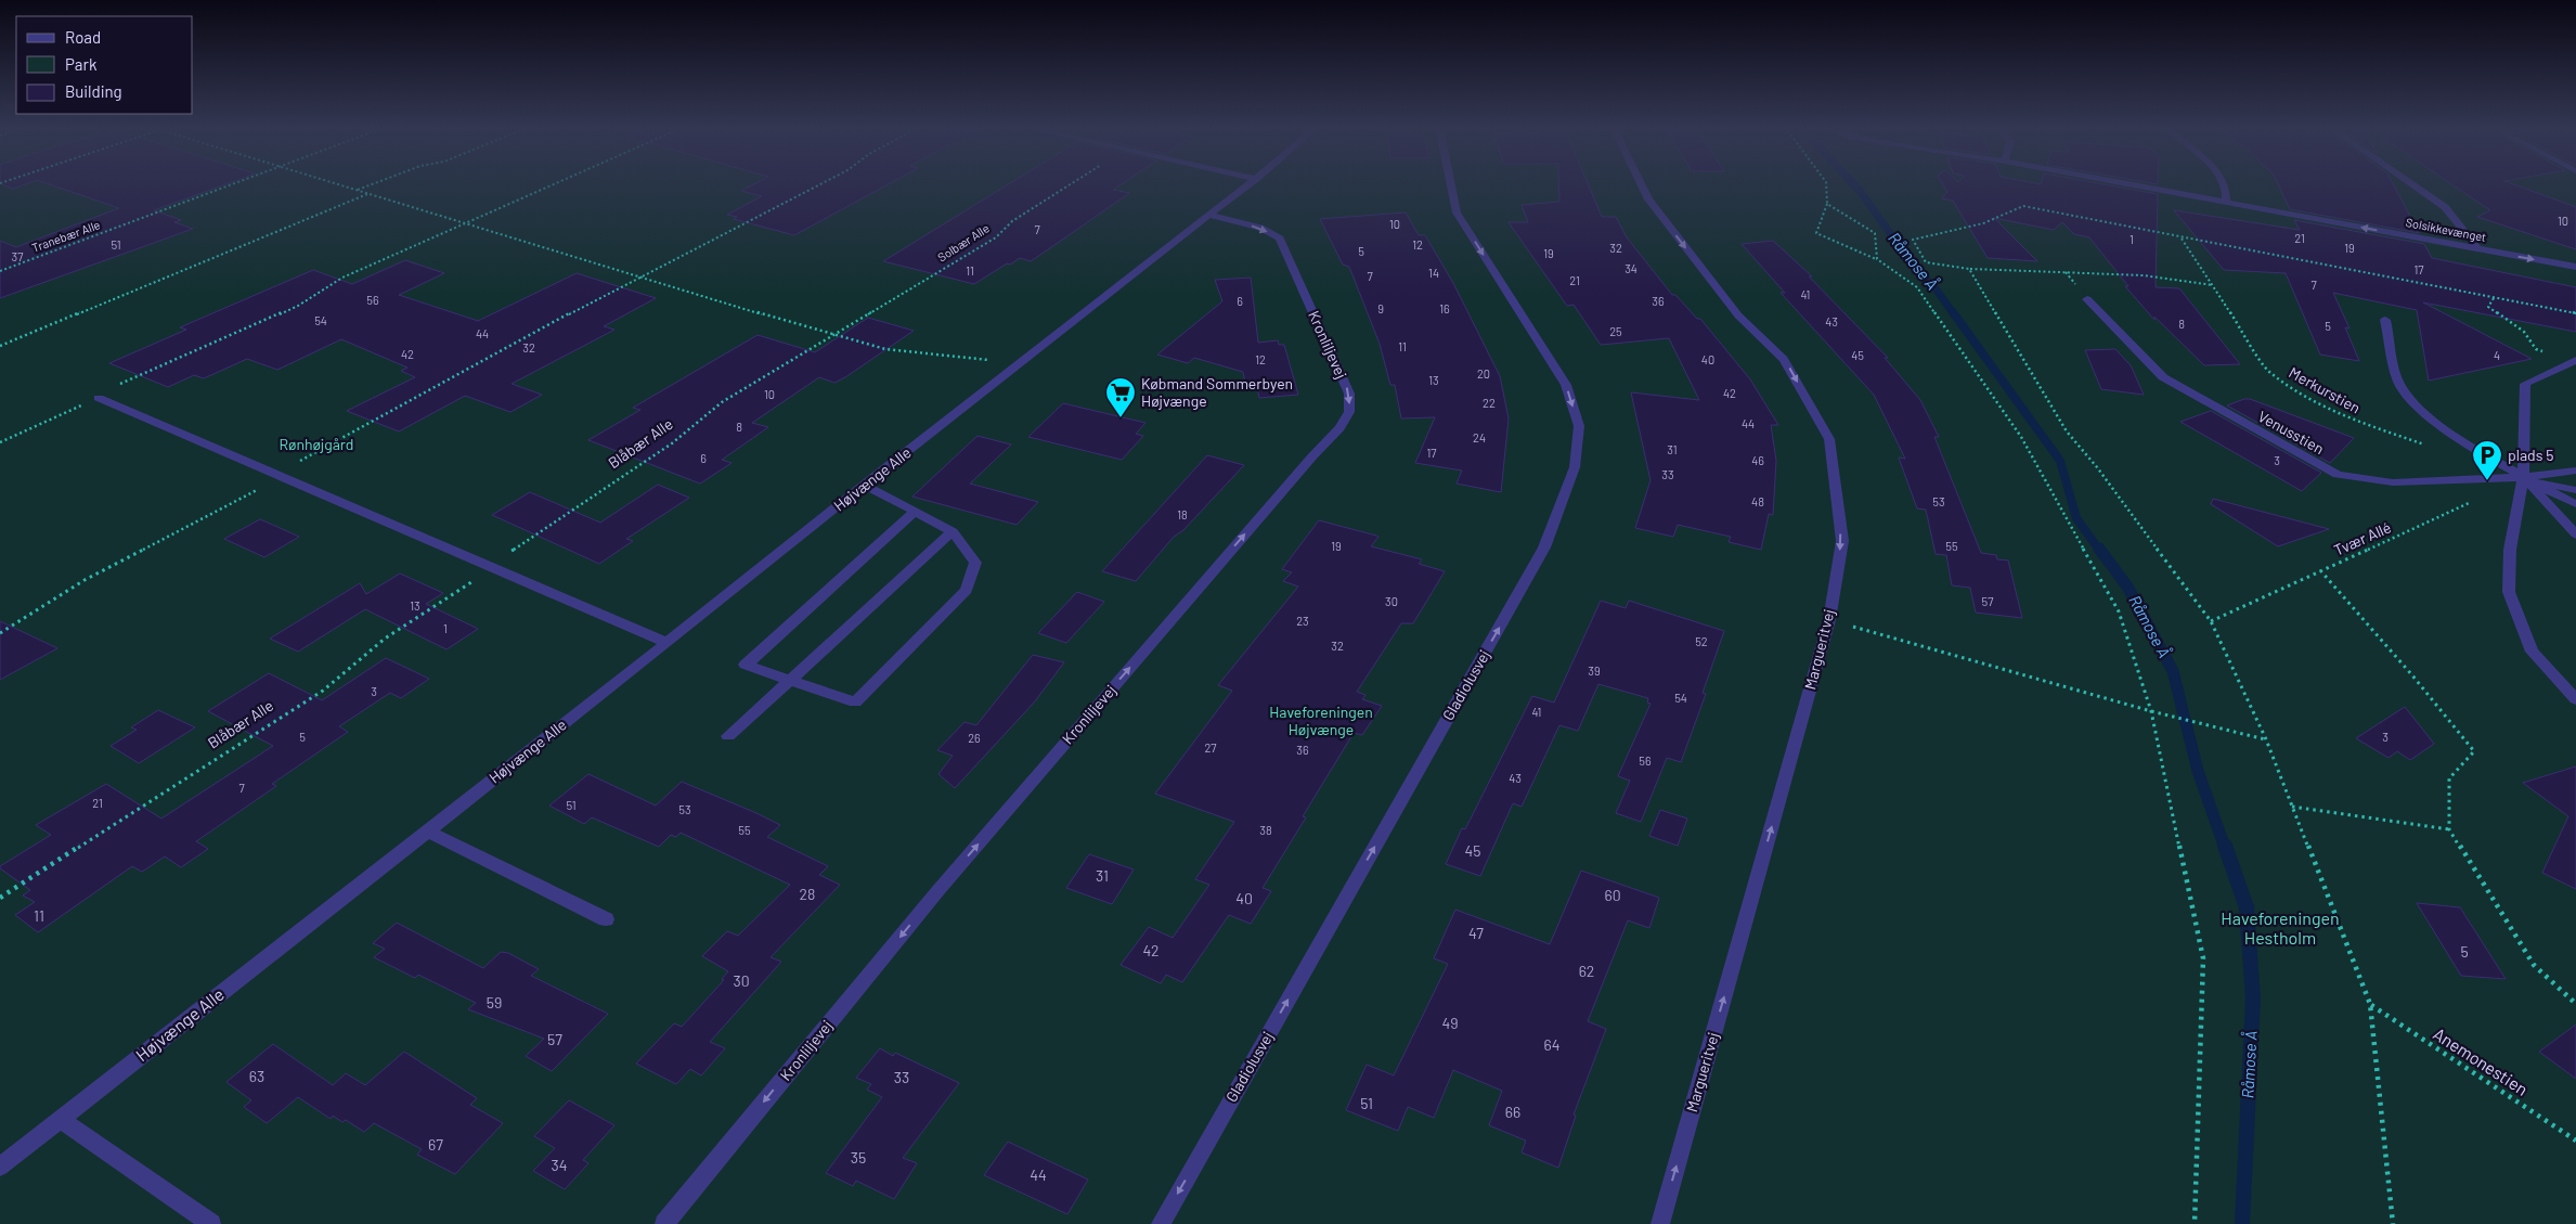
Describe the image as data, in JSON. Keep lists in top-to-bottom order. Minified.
{"streets":{"street":["Solsikkevænget","Kronliljevej","Venusstien","Højvænge Alle","Margueritvej","Gladiolusvej"],"path":["Tranebær Alle","Solbær Alle","Merkurstien","Blåbær Alle","Tvær Allé","Anemonestien"]},"crossings":[["Solbær Alle","Blåbær Alle"],["Kronliljevej","Højvænge Alle"]],"one_way":["Kronliljevej","Gladiolusvej"],"water":["Råmose Å"],"parks":["Rønhøjgård","Haveforeningen Højvænge","Haveforeningen Hestholm"],"places":{"supermarket":["Købmand Sommerbyen Højvænge"],"parking":["plads 5"]},"house_numbers":["10","10","7","21","1","51","12","32","19","5","19","37","34","17","11","14","7","21","7","41","56","6","36","9","16","54","43","8","5","25","44","11","32","42","45","4","12","40","20","13","42","10","22","44","8","24","31","17","6","46","3","33","48","53","18","19","55","30","57","13","23","1","52","32","39","3","54","41","5","3","26","27","36","56","43","7","21","51","53","55","38","45","31","28","60","40","11","47","42","5","62","30","59","49","57","64","63","33","51","66","67","35","34","44"],"legend":["Road","Park","Building"]}
